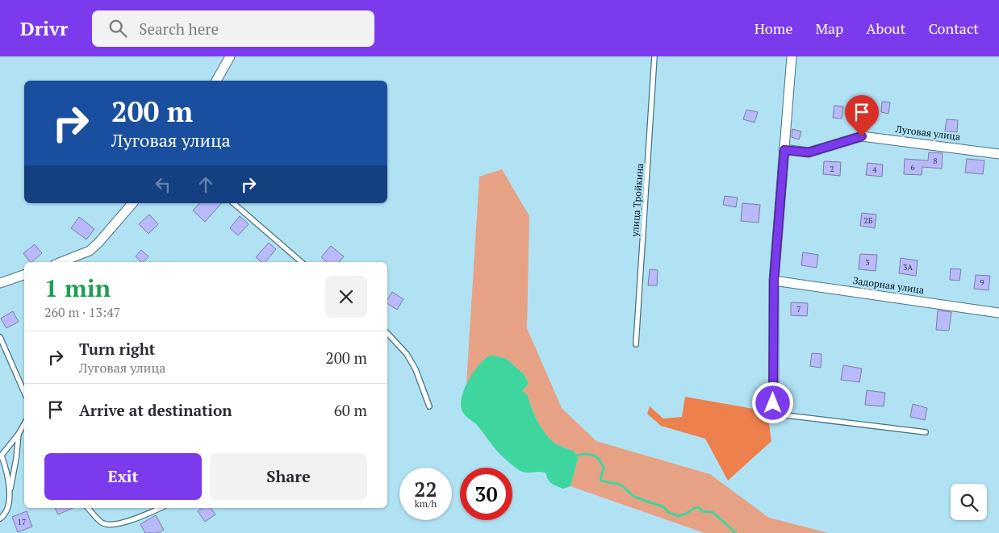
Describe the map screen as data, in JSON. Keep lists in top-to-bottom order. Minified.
{"streets":{"street":["Луговая улица","Задорная улица"],"lane":["улица Тройкина"]},"house_numbers":["8","6","2","4","2Б","3","3А","9","7","17"],"page":{"header":"Drivr","search":"Search here","nav":["Home","Map","About","Contact"],"turn":["200 m","Луговая улица"],"heading":["1 min","260 m · 13:47"],"list":[{"name":"Turn right","note":"Луговая улица","value":"200 m"},{"name":"Arrive at destination","value":"60 m"}],"buttons":["Exit","Share"],"speed":"22 km/h","limit":"30"}}
